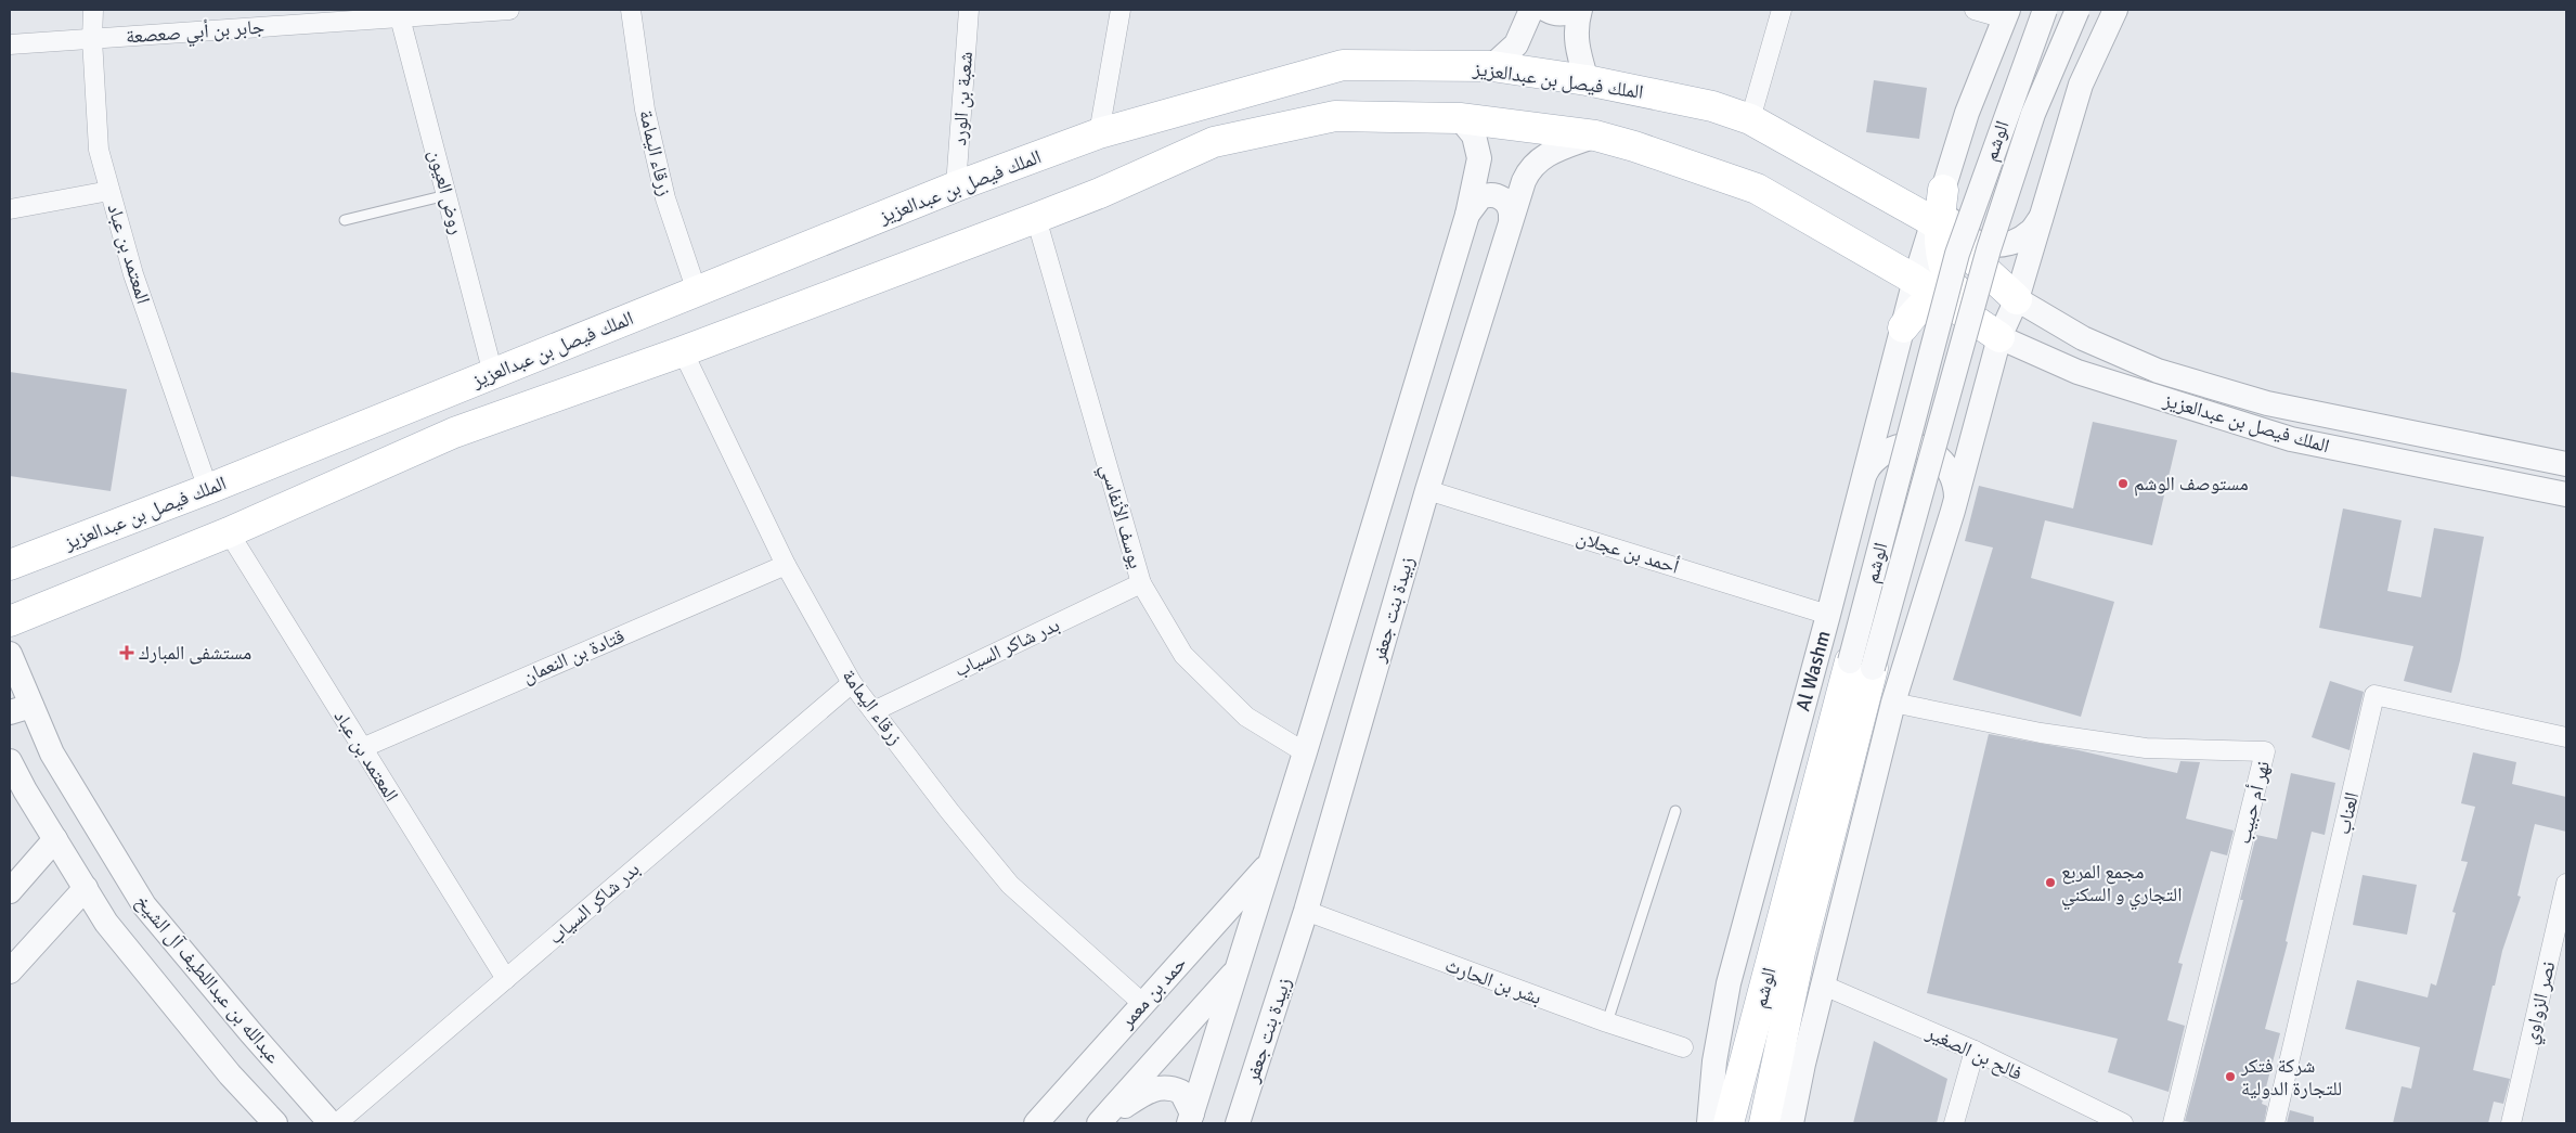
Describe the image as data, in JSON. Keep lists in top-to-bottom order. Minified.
{"streets":{"main road":["الملك فيصل بن عبدالعزيز","الوشم"],"street":["جابر بن أبي صعصعة","شعبة بن الورد","زرقاء اليمامة","روض العيون","المعتمد بن عباد","يوسف الأنفاسي","أحمد بن عجلان","زبيدة بنت جعفر","بدر شاكر السياب","قتادة بن النعمان","Al Washm","نهر أم حبيب","العناب","عبدالله بن عبداللطيف آل الشيخ","بشر بن الحارث","حمد بن معمر","نصر الزواوي","فالح بن الصغير"]},"crossings":[["جابر بن أبي صعصعة","روض العيون"],["جابر بن أبي صعصعة","المعتمد بن عباد"],["الملك فيصل بن عبدالعزيز","شعبة بن الورد"],["الملك فيصل بن عبدالعزيز","زرقاء اليمامة"],["الملك فيصل بن عبدالعزيز","روض العيون"],["الملك فيصل بن عبدالعزيز","المعتمد بن عباد"],["زرقاء اليمامة","بدر شاكر السياب"],["زرقاء اليمامة","قتادة بن النعمان"],["زرقاء اليمامة","حمد بن معمر"],["المعتمد بن عباد","بدر شاكر السياب"],["المعتمد بن عباد","قتادة بن النعمان"],["يوسف الأنفاسي","بدر شاكر السياب"],["أحمد بن عجلان","زبيدة بنت جعفر"],["أحمد بن عجلان","Al Washm"],["زبيدة بنت جعفر","بشر بن الحارث"]],"places":{"other":["مستوصف الوشم","مجمع المربع التجاري و السكني","شركة فتكر للتجارة الدولية"],"health":["مستشفى المبارك"]}}
